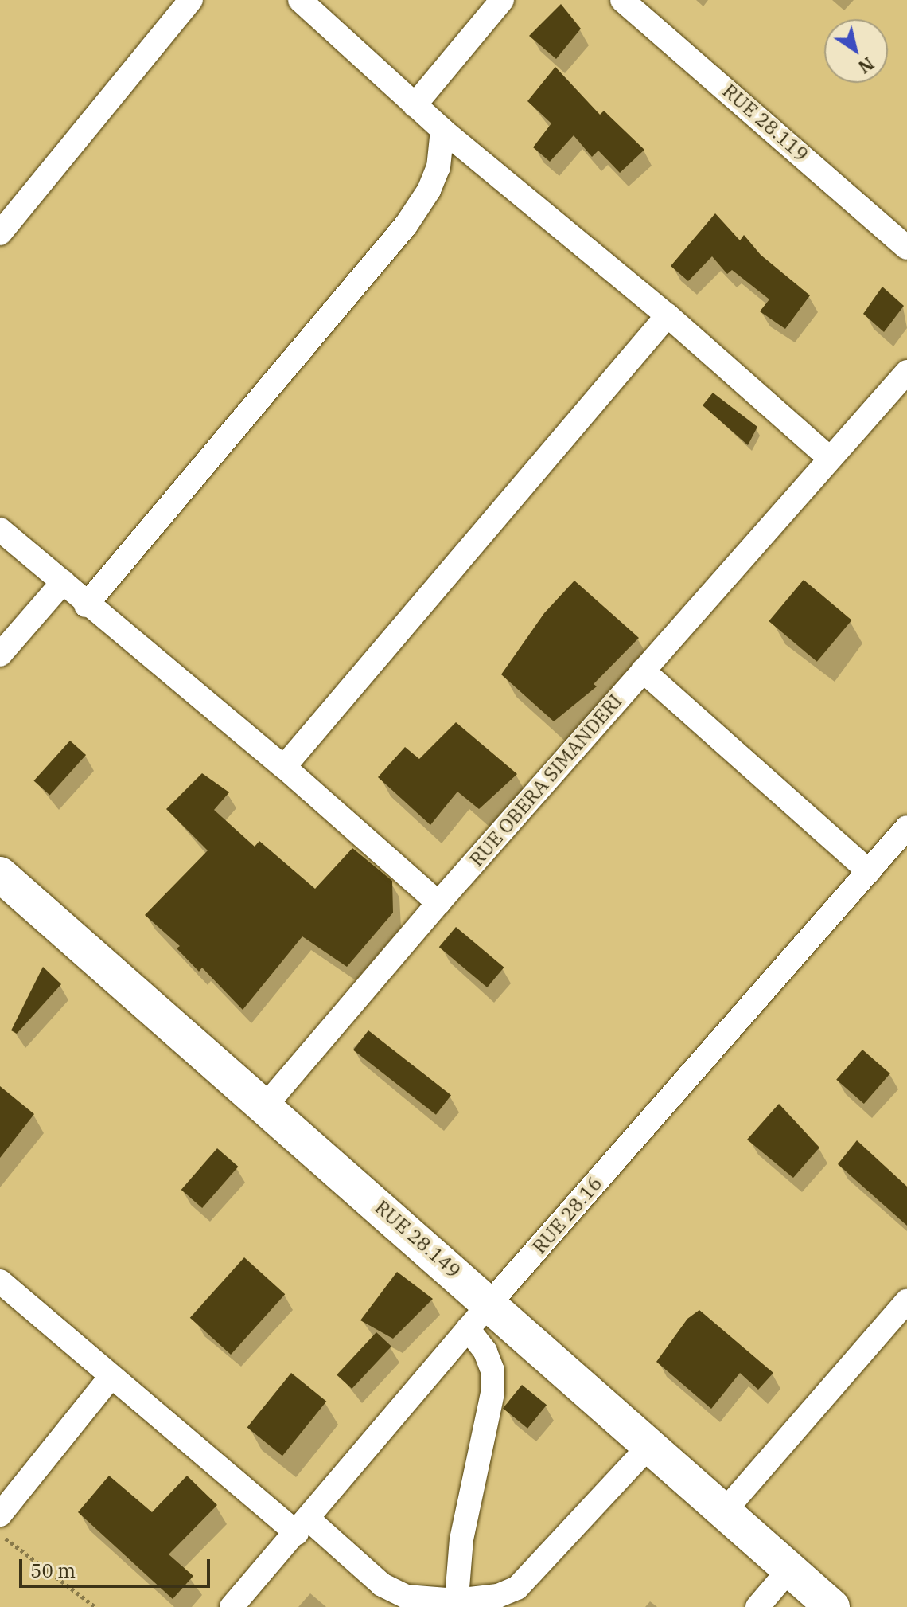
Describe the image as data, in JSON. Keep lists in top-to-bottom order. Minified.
{"streets":{"street":["RUE 28.119","RUE OBERA SIMANDERI","RUE 28.16","RUE 28.149"]},"crossings":[["RUE OBERA SIMANDERI","RUE 28.149"],["RUE 28.16","RUE 28.149"]],"scale_bar":"50 m","north":"bottom right"}
